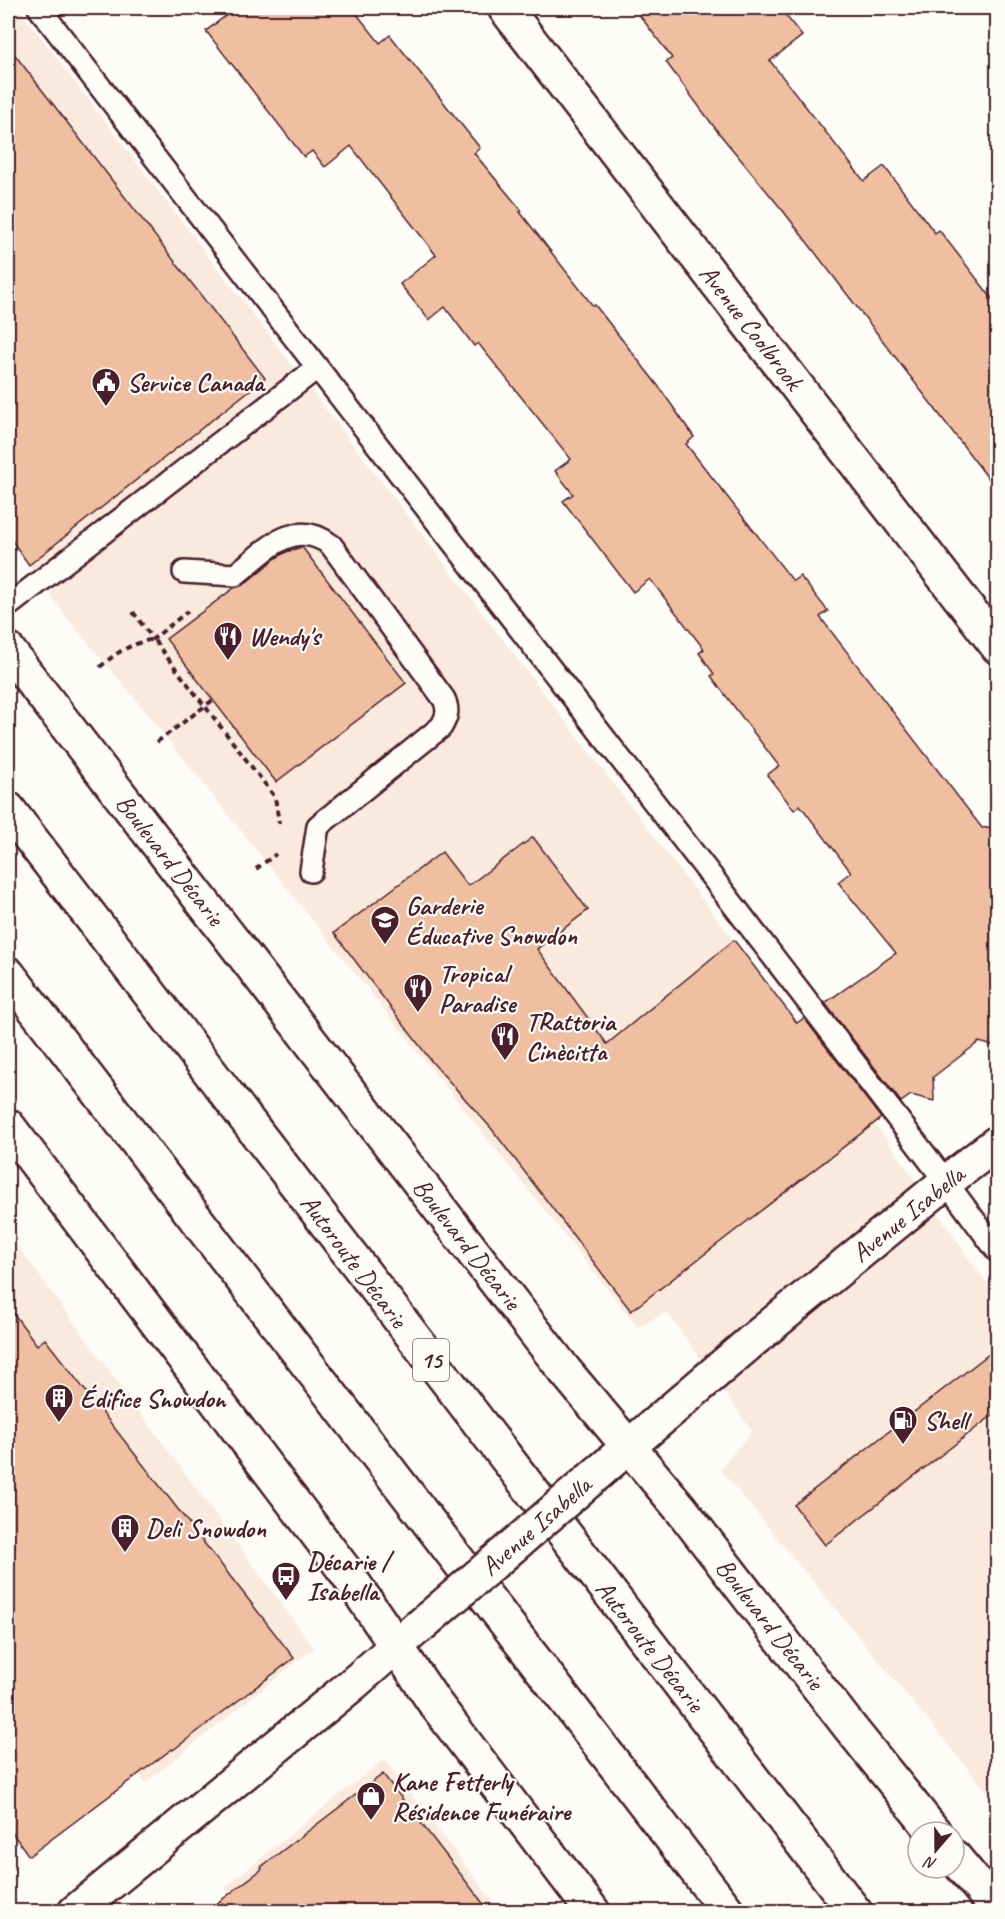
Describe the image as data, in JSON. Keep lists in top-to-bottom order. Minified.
{"streets":{"main road":["Avenue Coolbrook","Boulevard Décarie","Avenue Isabella","Autoroute Décarie","15"]},"crossings":[["Boulevard Décarie","Avenue Isabella"]],"places":{"public building":["Service Canada"],"restaurant":["Wendy's","Tropical Paradise","TRattoria Cinècitta"],"school or university":["Garderie Éducative Snowdon"],"building":["Édifice Snowdon","Deli Snowdon"],"fuel station":["Shell"],"bus stop":["Décarie / Isabella"],"shop":["Kane Fetterly Résidence Funéraire"]},"north":"bottom"}
